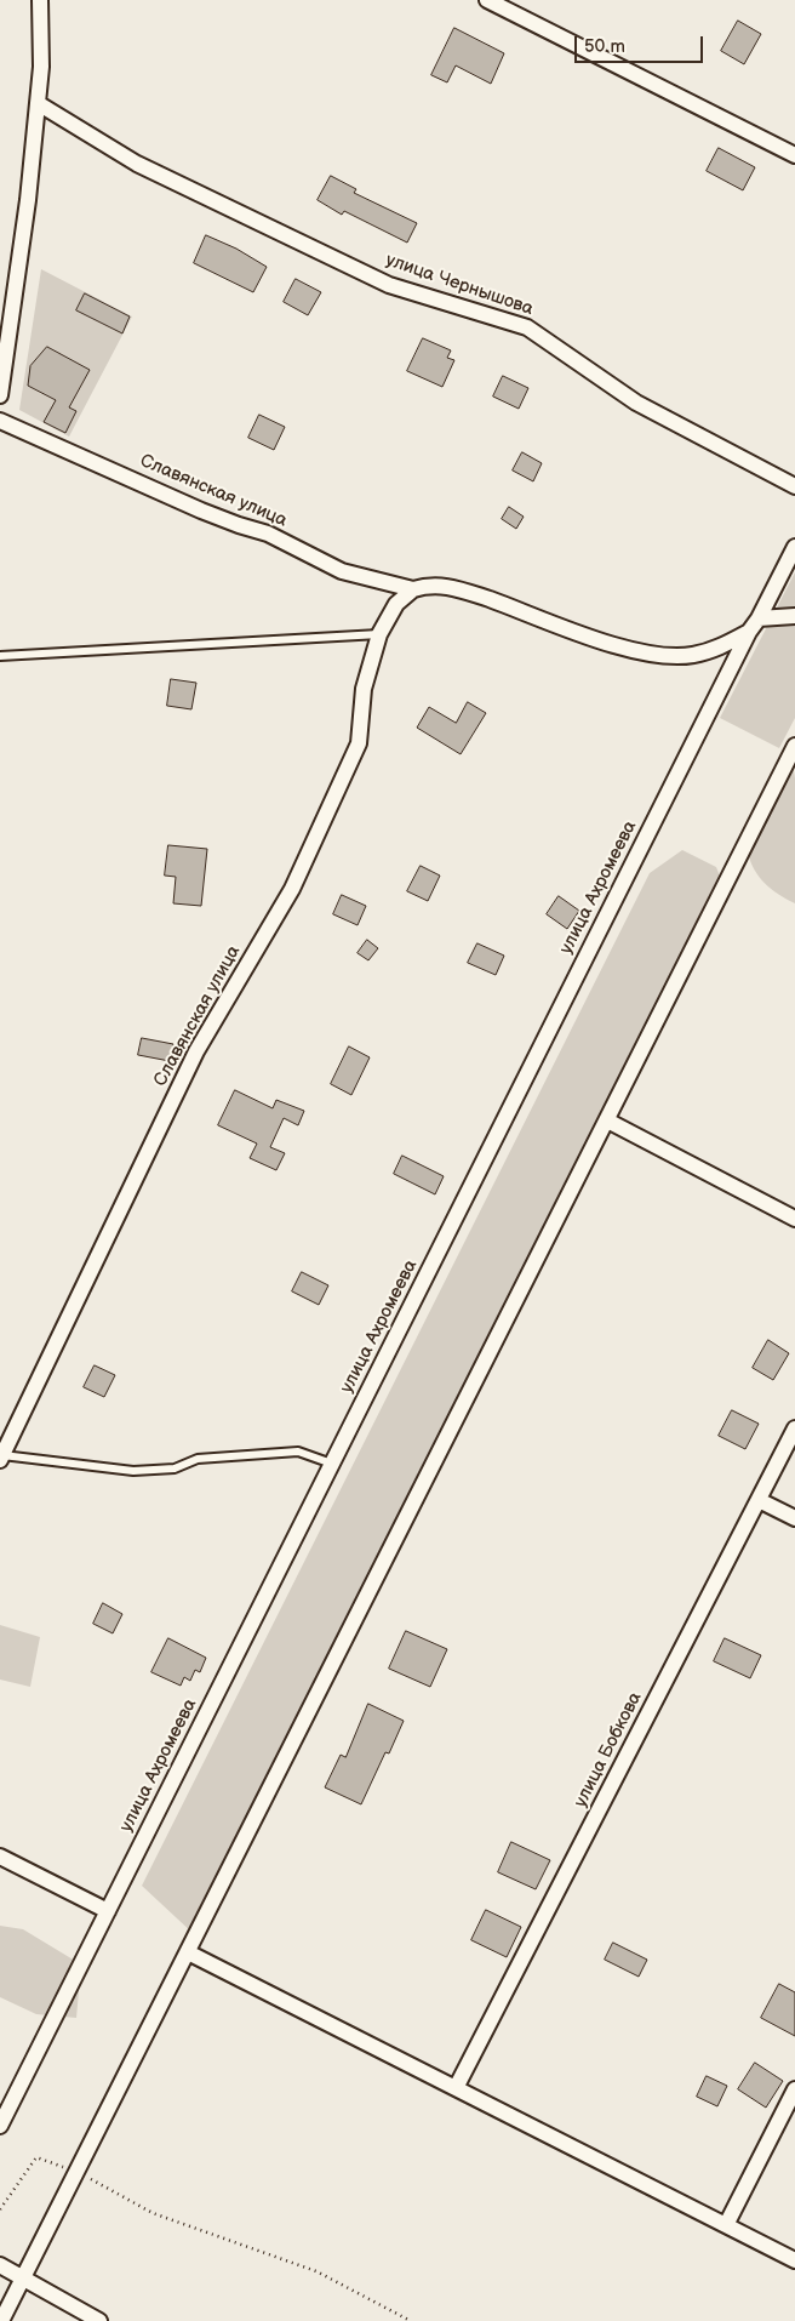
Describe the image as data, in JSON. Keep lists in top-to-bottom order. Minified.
{"streets":{"street":["улица Чернышова","Славянская улица","улица Ахромеева","улица Бобкова"]},"crossings":[["Славянская улица","улица Ахромеева"]],"scale_bar":"50 m"}
